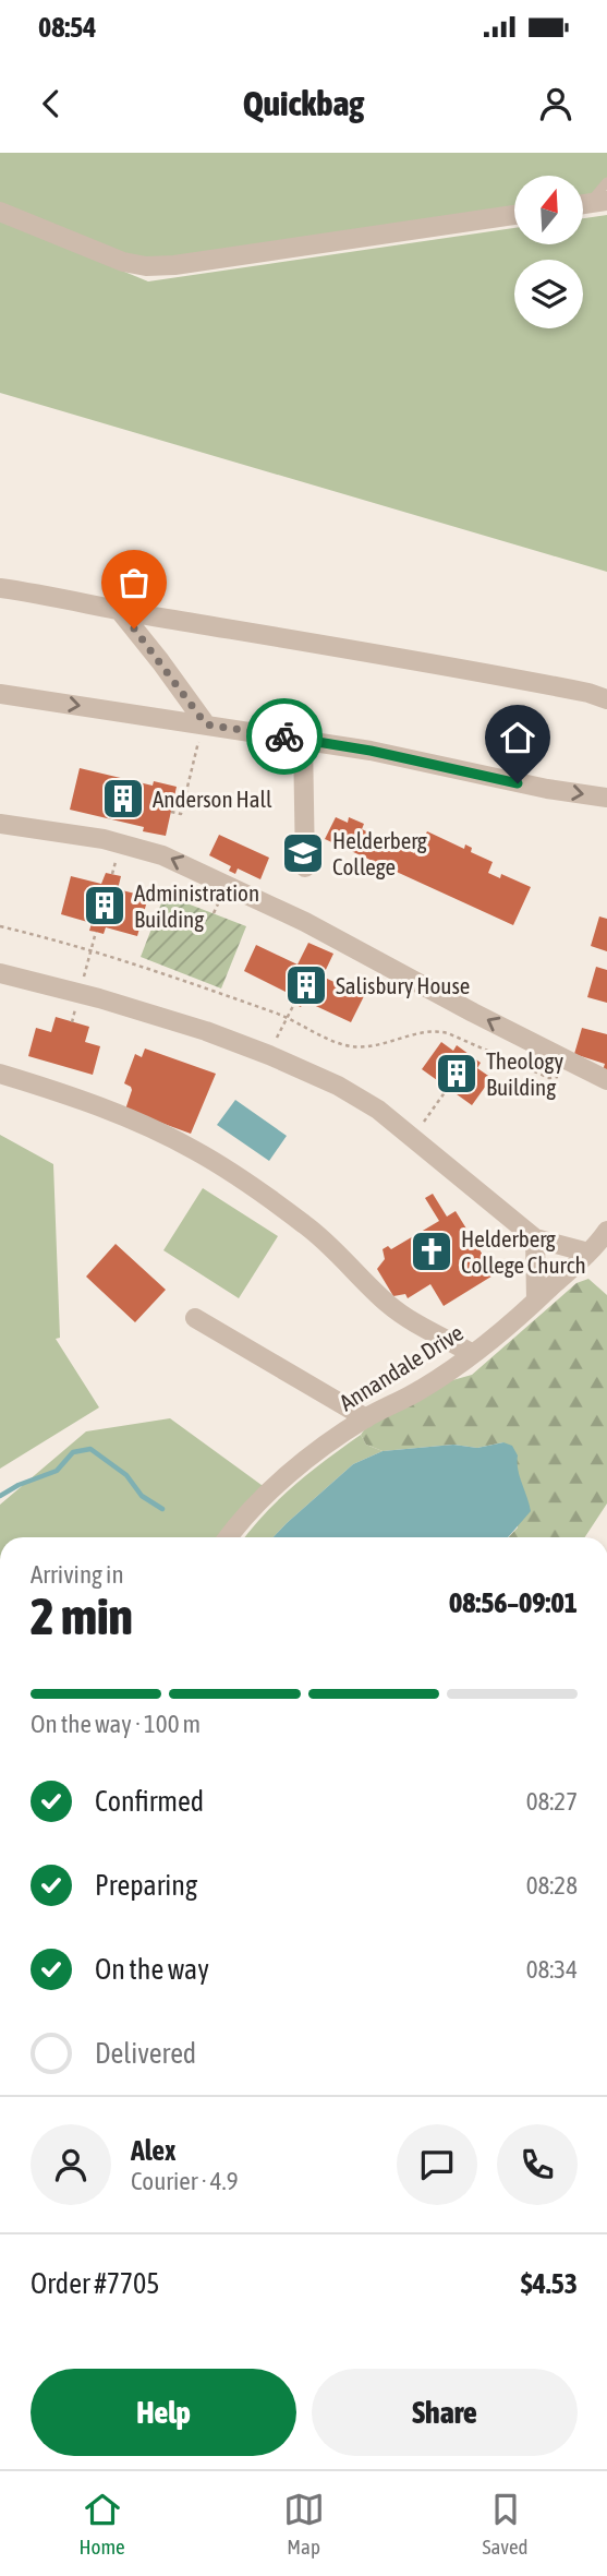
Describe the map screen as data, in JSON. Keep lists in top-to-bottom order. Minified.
{"streets":{"street":["Annandale Drive"]},"places":{"building":["Anderson Hall","Administration Building","Salisbury House","Theology Building"],"school or university":["Helderberg College"],"church":["Helderberg College Church"]},"north":"top","page":{"status":"08:54","header":"Quickbag","heading":["2 min","Arriving in","08:56–09:01"],"panel":["Alex","Courier · 4.9","Order #7705","$4.53"],"bar":"On the way · 100 m","list":[["Confirmed","08:27"],["Preparing","08:28"],["On the way","08:34"],"Delivered"],"buttons":["Help","Share"],"tabs":["Home","Map","Saved"]}}
